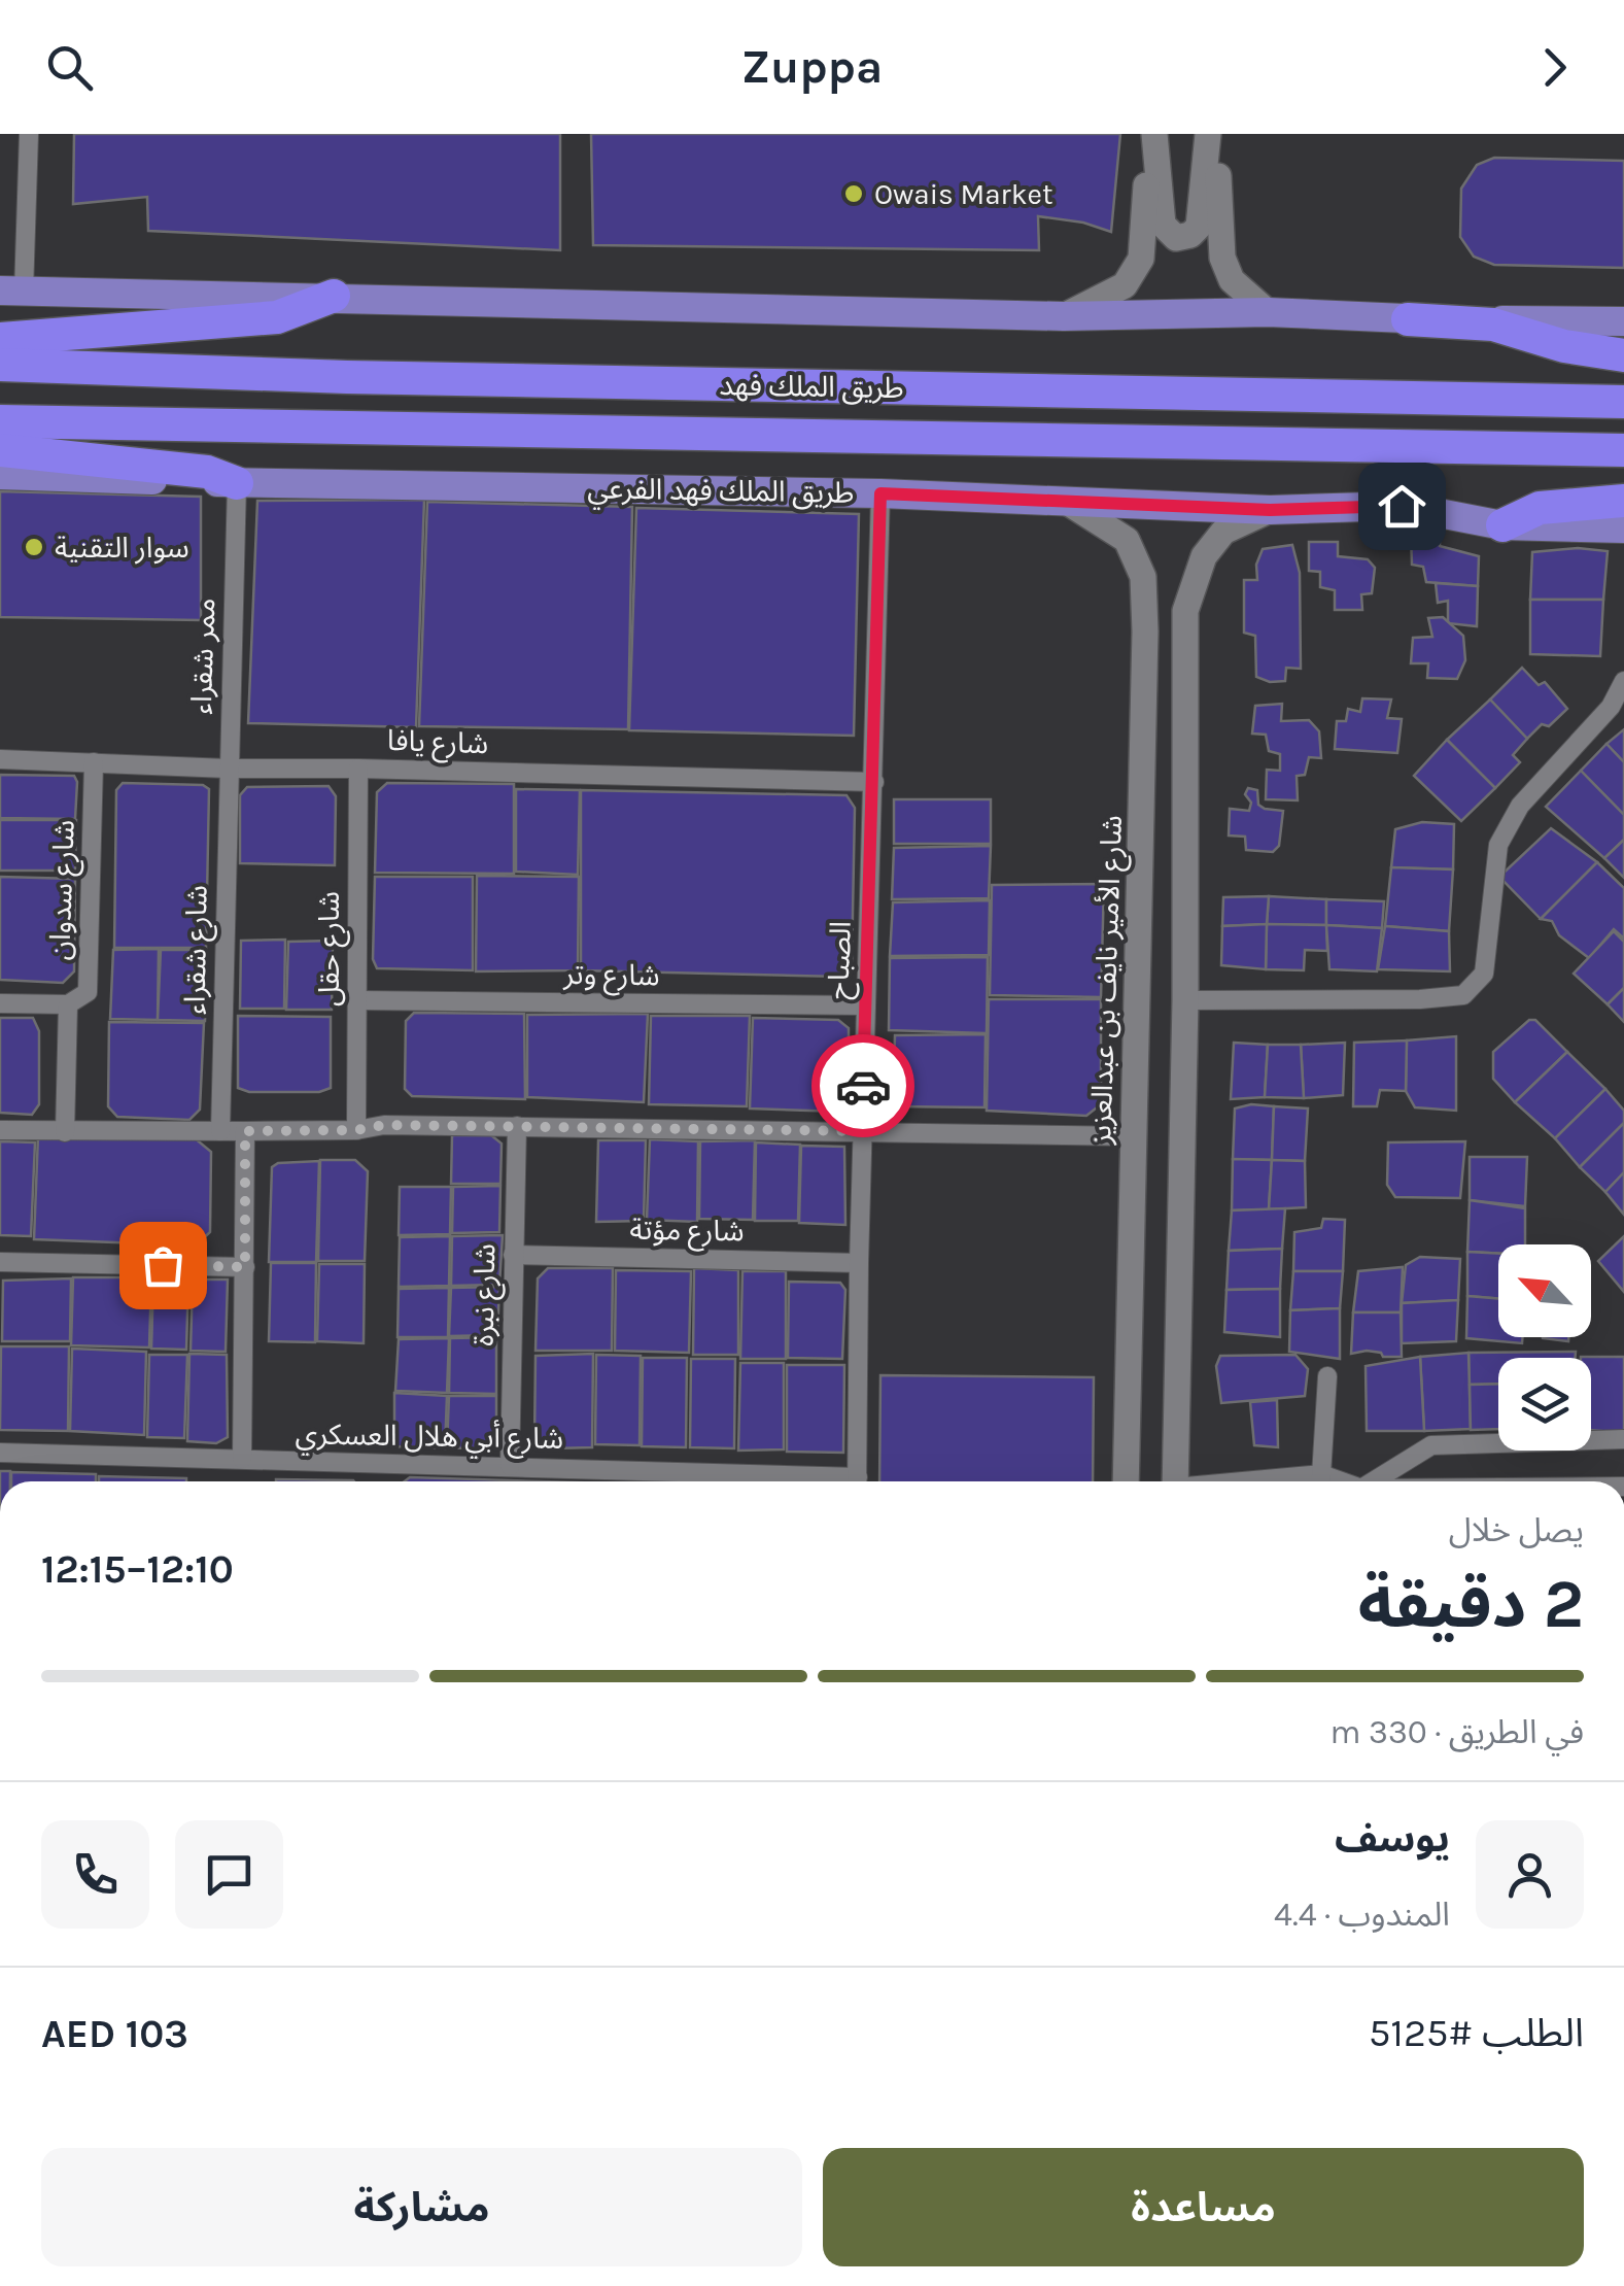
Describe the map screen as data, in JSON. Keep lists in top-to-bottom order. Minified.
{"streets":{"highway":["طريق الملك فهد"],"main road":["طريق الملك فهد الفرعي"],"street":["ممر شقراء","شارع يافا","شارع سدوان","شارع حقل","شارع شقراء","الصباح","شارع وتر","شارع الأمير نايف بن عبدالعزيز","شارع مؤتة","شارع نبرة","شارع أبي هلال العسكري"]},"crossings":[["طريق الملك فهد الفرعي","ممر شقراء"],["طريق الملك فهد الفرعي","الصباح"],["طريق الملك فهد الفرعي","شارع الأمير نايف بن عبدالعزيز"],["ممر شقراء","شارع يافا"],["ممر شقراء","شارع شقراء"],["شارع يافا","شارع سدوان"],["شارع يافا","شارع حقل"],["شارع يافا","شارع شقراء"],["شارع يافا","الصباح"],["شارع حقل","شارع وتر"],["الصباح","شارع وتر"],["الصباح","شارع مؤتة"],["شارع مؤتة","شارع نبرة"],["شارع نبرة","شارع أبي هلال العسكري"]],"places":["Owais Market","سوار التقنية"],"north":"top left","page":{"header":"Zuppa","heading":["2 دقيقة","يصل خلال","12:10–12:15"],"panel":["يوسف","المندوب · 4.4","الطلب #5125","AED 103"],"bar":"في الطريق · 330 m","buttons":["مساعدة","مشاركة"]}}
